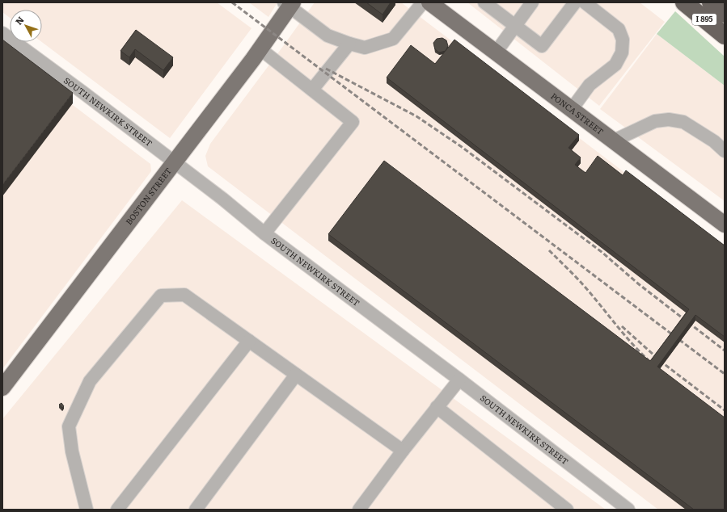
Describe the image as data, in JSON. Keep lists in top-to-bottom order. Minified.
{"streets":{"highway":["I 895"],"main road":["PONCA STREET","BOSTON STREET"],"street":["SOUTH NEWKIRK STREET"]},"crossings":[["SOUTH NEWKIRK STREET","BOSTON STREET"]],"north":"top left"}
